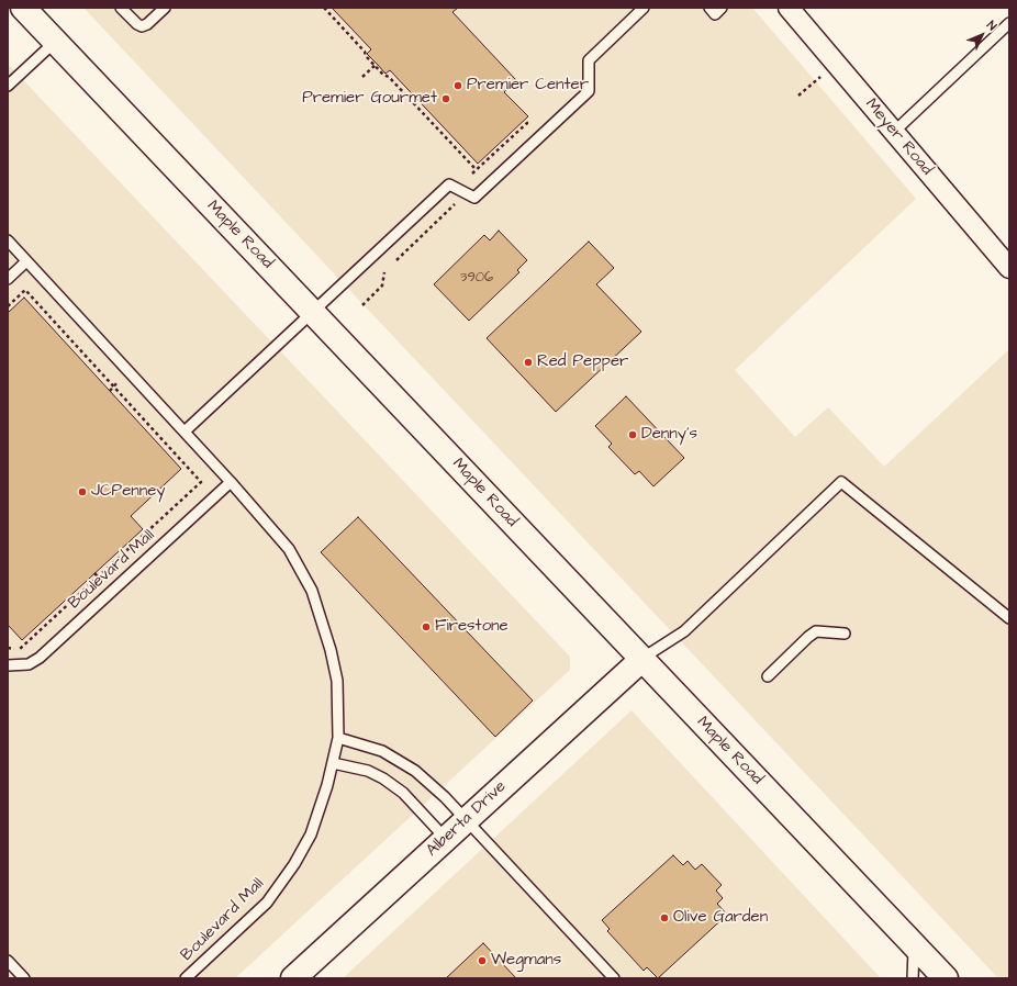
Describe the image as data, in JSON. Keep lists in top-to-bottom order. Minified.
{"streets":{"main road":["Maple Road","Alberta Drive"],"street":["Meyer Road"],"lane":["Boulevard Mall"]},"crossings":[["Maple Road","Alberta Drive"]],"places":["Premier Center","Premier Gourmet","Red Pepper","Denny's","JCPenney","Firestone","Olive Garden","Wegmans"],"house_numbers":["3906"],"north":"top right"}
